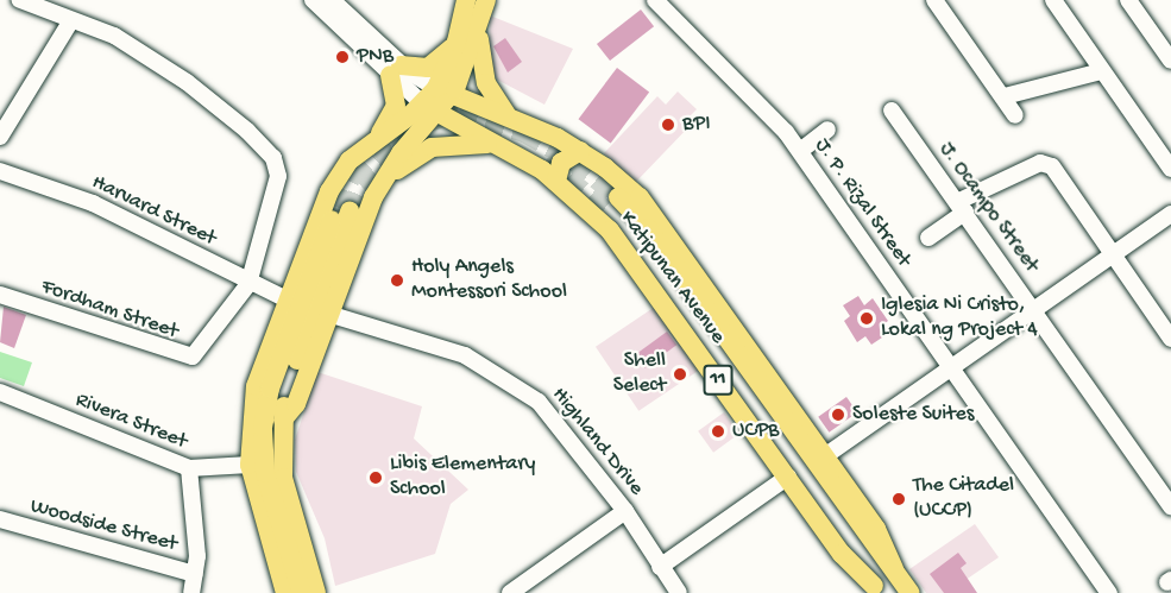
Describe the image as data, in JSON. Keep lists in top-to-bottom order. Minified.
{"streets":{"main road":["Katipunan Avenue","11"],"street":["J. P. Rizal Street","J. Ocampo Street","Harvard Street","Fordham Street","Rivera Street","Highland Drive","Woodside Street"]},"crossings":[["Harvard Street","Fordham Street"]],"places":["PNB","BPI","Holy Angels Montessori School","Iglesia Ni Cristo, Lokal ng Project 4","Shell Select","Soleste Suites","UCPB","Libis Elementary School","The Citadel (UCCP)"]}
